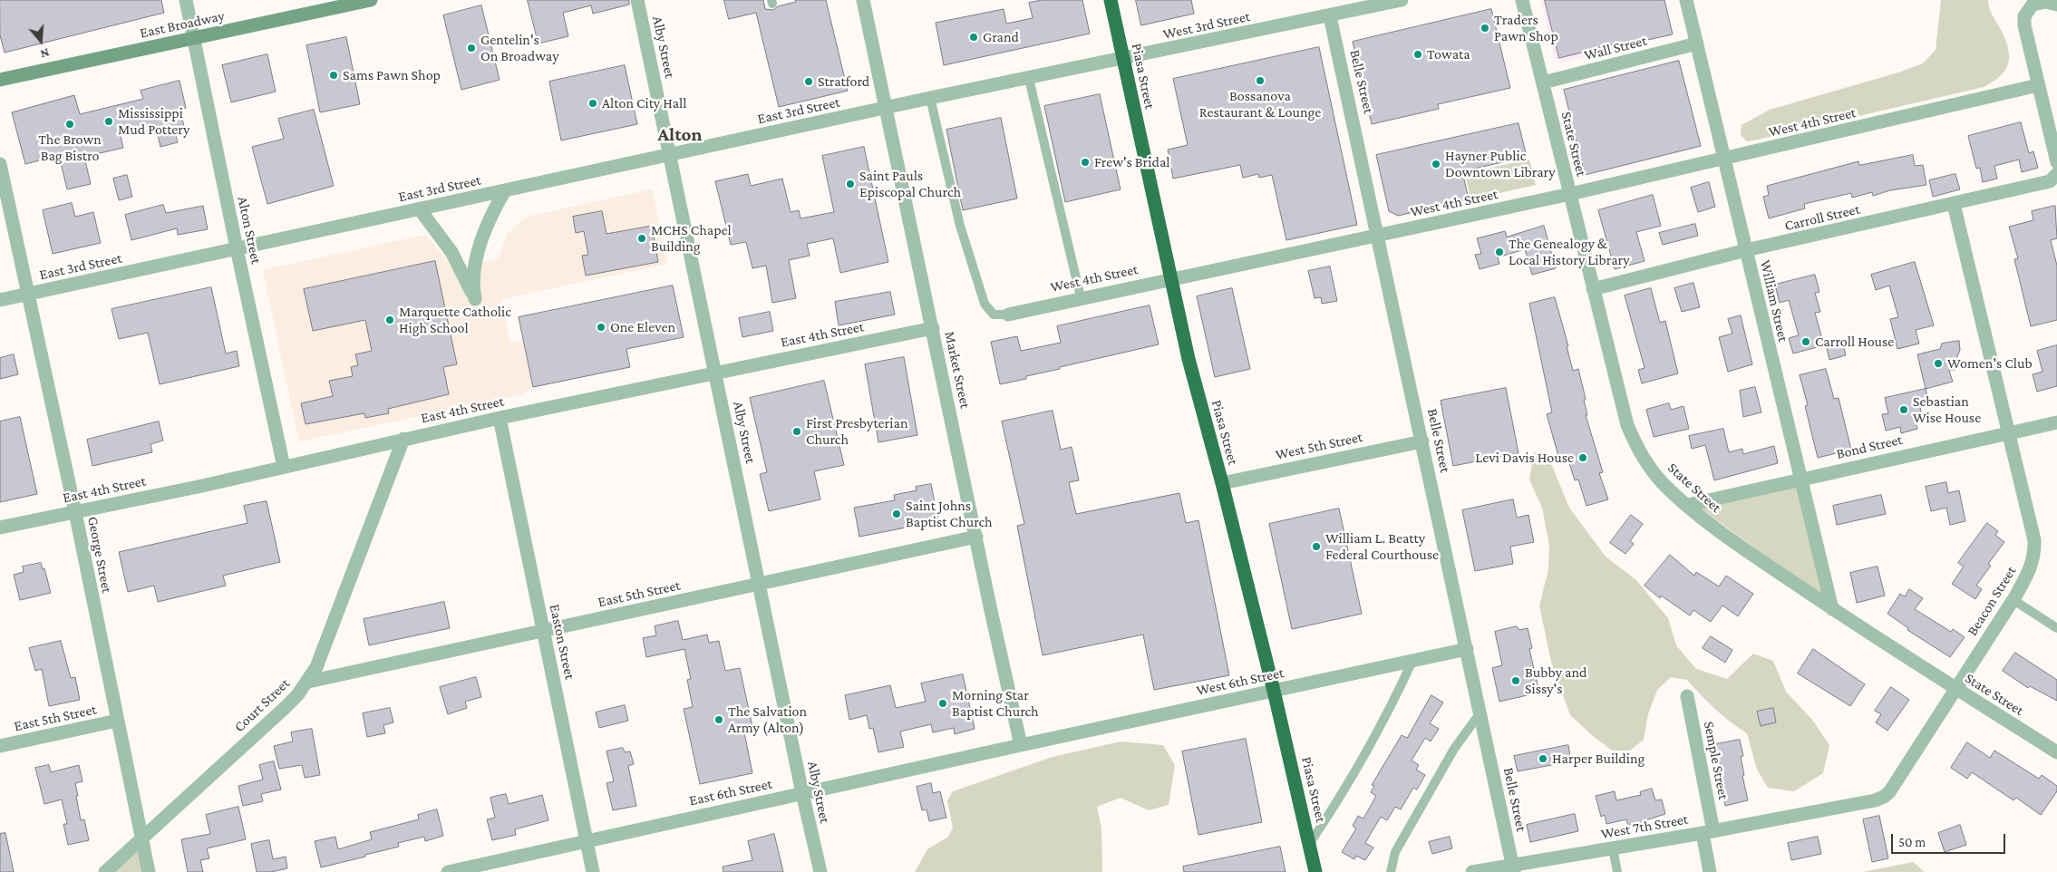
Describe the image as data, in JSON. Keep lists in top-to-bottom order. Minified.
{"streets":{"highway":["Piasa Street"],"street":["East Broadway","West 3rd Street","Alby Street","Wall Street","Belle Street","East 3rd Street","West 4th Street","State Street","Carroll Street","Alton Street","William Street","East 4th Street","Market Street","West 5th Street","Bond Street","George Street","East 5th Street","Beacon Street","Easton Street","West 6th Street","Court Street","Semple Street","East 6th Street","West 7th Street"]},"crossings":[["East Broadway","Alton Street"],["West 3rd Street","Piasa Street"],["West 3rd Street","Belle Street"],["West 3rd Street","East 3rd Street"],["West 3rd Street","Market Street"],["Alby Street","East 3rd Street"],["Alby Street","East 4th Street"],["Alby Street","East 5th Street"],["Alby Street","East 6th Street"],["Wall Street","State Street"],["Wall Street","William Street"],["Piasa Street","West 4th Street"],["Piasa Street","West 5th Street"],["Piasa Street","West 6th Street"],["Belle Street","West 4th Street"],["Belle Street","West 5th Street"],["Belle Street","West 6th Street"],["Belle Street","West 7th Street"],["East 3rd Street","Alton Street"],["East 3rd Street","Market Street"],["East 3rd Street","George Street"],["West 4th Street","State Street"],["West 4th Street","William Street"],["State Street","Carroll Street"],["State Street","William Street"],["State Street","Bond Street"],["State Street","Beacon Street"],["Carroll Street","William Street"],["Carroll Street","Beacon Street"],["Alton Street","East 4th Street"],["William Street","Bond Street"],["East 4th Street","Market Street"],["East 4th Street","George Street"],["East 4th Street","Easton Street"],["East 4th Street","Court Street"],["Market Street","East 5th Street"],["Market Street","West 6th Street"],["Market Street","East 6th Street"],["Bond Street","Beacon Street"],["George Street","East 5th Street"],["George Street","Court Street"],["East 5th Street","Easton Street"],["East 5th Street","Court Street"],["Beacon Street","West 7th Street"],["Easton Street","East 6th Street"],["West 6th Street","East 6th Street"],["Semple Street","West 7th Street"]],"districts":["Alton"],"places":["Traders Pawn Shop","Grand","Gentelin's On Broadway","Towata","Sams Pawn Shop","Bossanova Restaurant & Lounge","Stratford","Alton City Hall","Mississippi Mud Pottery","The Brown Bag Bistro","Frew's Bridal","Hayner Public Downtown Library","Saint Pauls Episcopal Church","MCHS Chapel Building","The Genealogy & Local History Library","Marquette Catholic High School","One Eleven","Carroll House","Women's Club","Sebastian Wise House","First Presbyterian Church","Levi Davis House","Saint Johns Baptist Church","William L. Beatty Federal Courthouse","Bubby and Sissy's","Morning Star Baptist Church","The Salvation Army (Alton)","Harper Building"],"scale_bar":"50 m","north":"bottom"}
